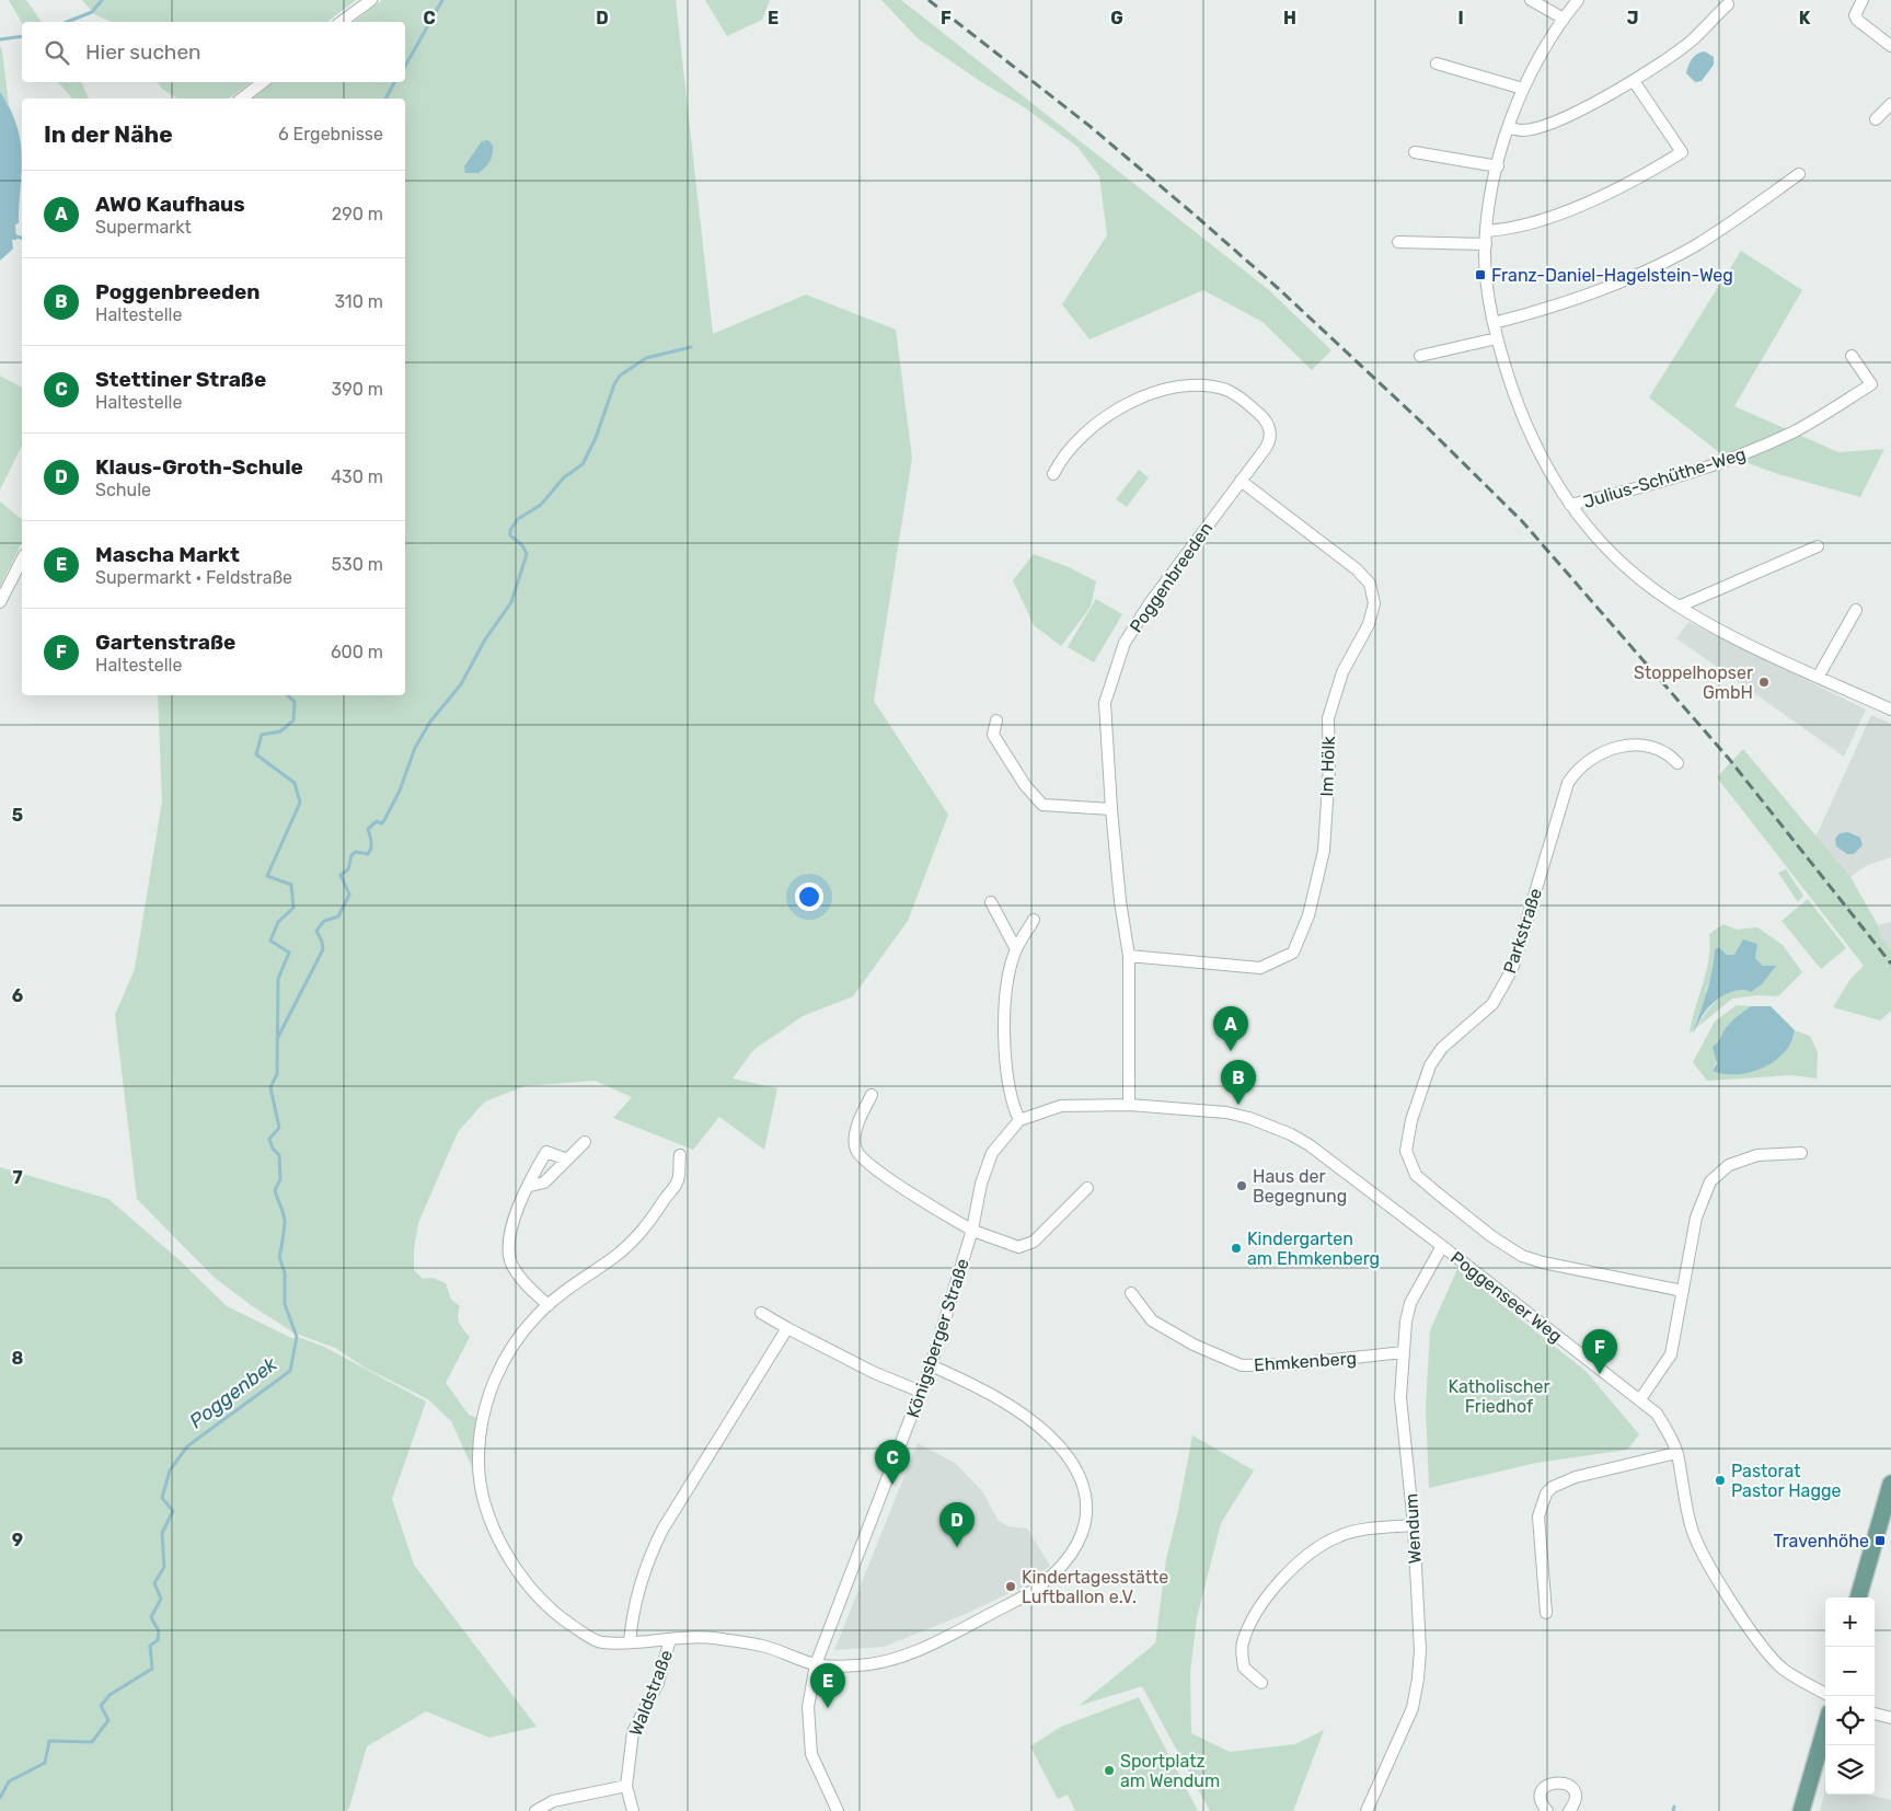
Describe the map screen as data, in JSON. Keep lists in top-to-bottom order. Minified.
{"streets":{"street":["Julius-Schüthe-Weg","Poggenbreeden","Im Hölk","Parkstraße","Poggenseer Weg","Königsberger Straße","Ehmkenberg","Wendum","Waldstraße"]},"crossings":[["Poggenbreeden","Im Hölk"],["Poggenbreeden","Poggenseer Weg"],["Poggenseer Weg","Wendum"],["Ehmkenberg","Wendum"]],"water":["Poggenbek"],"parks":["Katholischer Friedhof"],"places":{"transit":["Franz-Daniel-Hagelstein-Weg","Travenhöhe"],"other":["Stoppelhopser GmbH","Haus der Begegnung","Kindergarten am Ehmkenberg","Pastorat Pastor Hagge","Kindertagesstätte Luftballon e.V.","Sportplatz am Wendum"]},"page":{"search":"Hier suchen","heading":["In der Nähe","6 Ergebnisse"],"list":[{"mark":"A","name":"AWO Kaufhaus","note":"Supermarkt","value":"290 m"},{"mark":"B","name":"Poggenbreeden","note":"Haltestelle","value":"310 m"},{"mark":"C","name":"Stettiner Straße","note":"Haltestelle","value":"390 m"},{"mark":"D","name":"Klaus-Groth-Schule","note":"Schule","value":"430 m"},{"mark":"E","name":"Mascha Markt","note":"Supermarkt · Feldstraße","value":"530 m"},{"mark":"F","name":"Gartenstraße","note":"Haltestelle","value":"600 m"}],"pins":["A","B","F","C","D","E"],"map_buttons":["+","−"]},"grid":{"columns":["C","D","E","F","G","H","I","J","K"],"rows":["5","6","7","8","9"]}}
